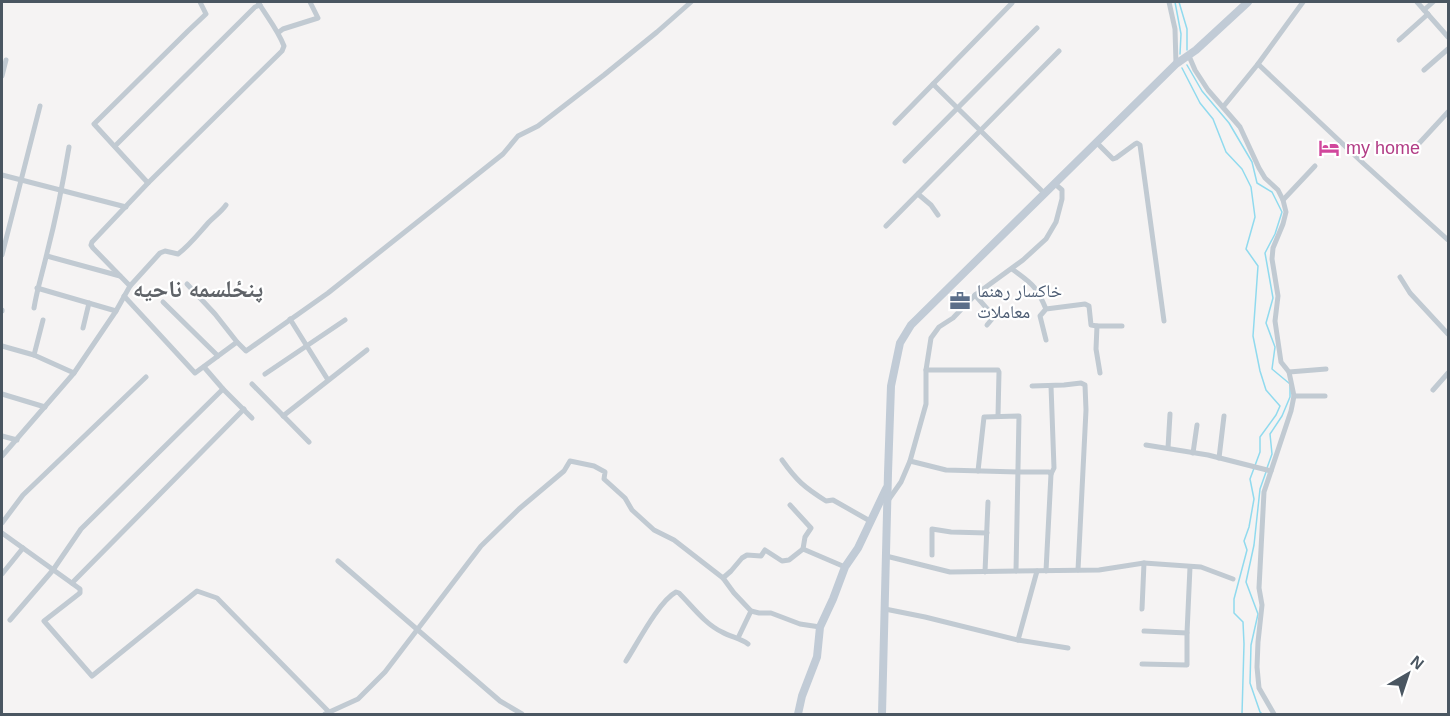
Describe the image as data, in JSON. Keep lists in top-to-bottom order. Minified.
{"districts":["پنځلسمه ناحیه"],"places":{"hotel":["my home"],"office":["خاکسار رهنما معاملات"]},"north":"top right"}
